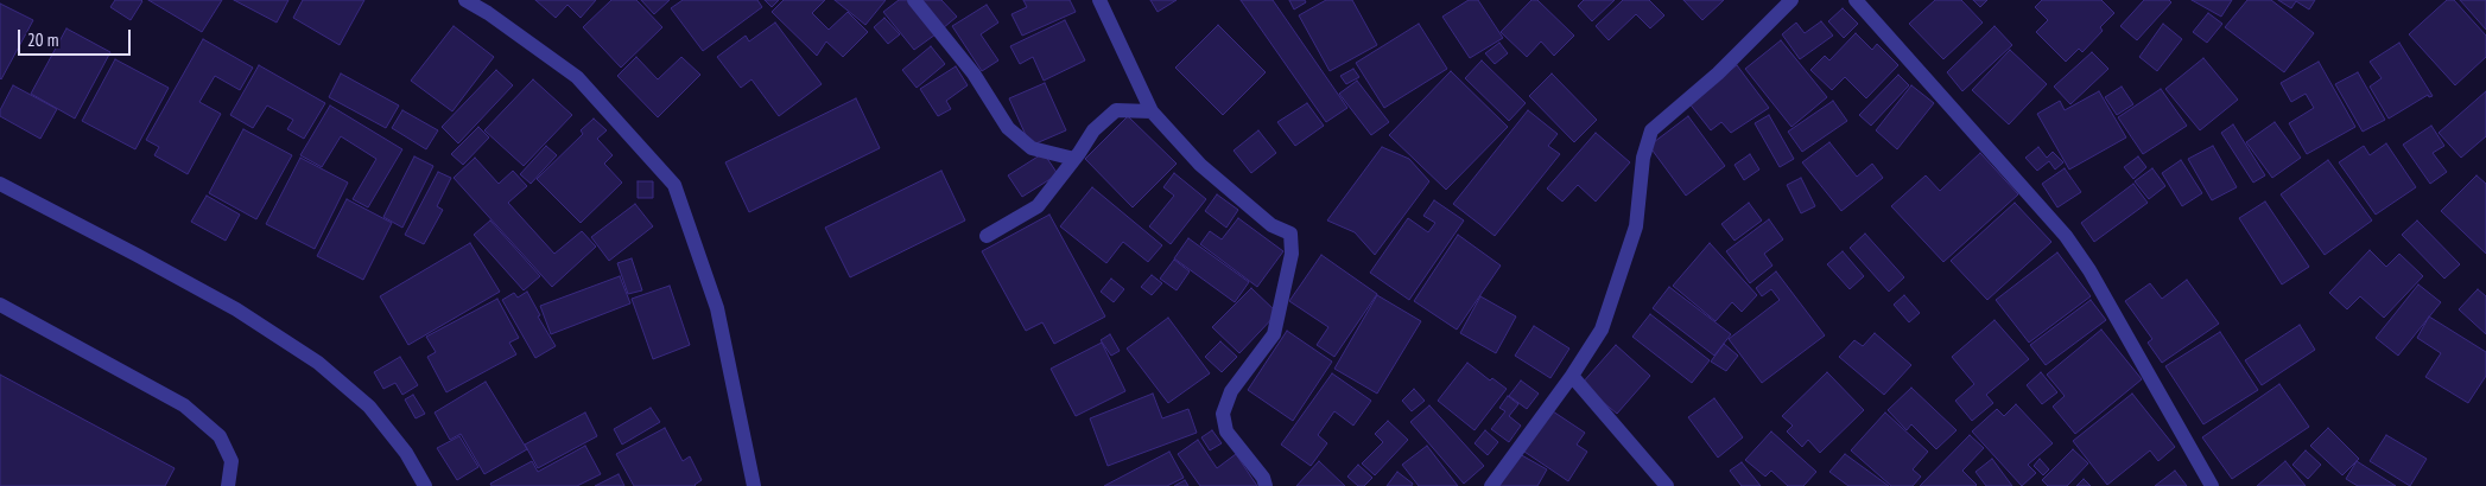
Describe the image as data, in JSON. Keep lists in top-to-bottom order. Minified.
{"scale_bar":"20 m"}
